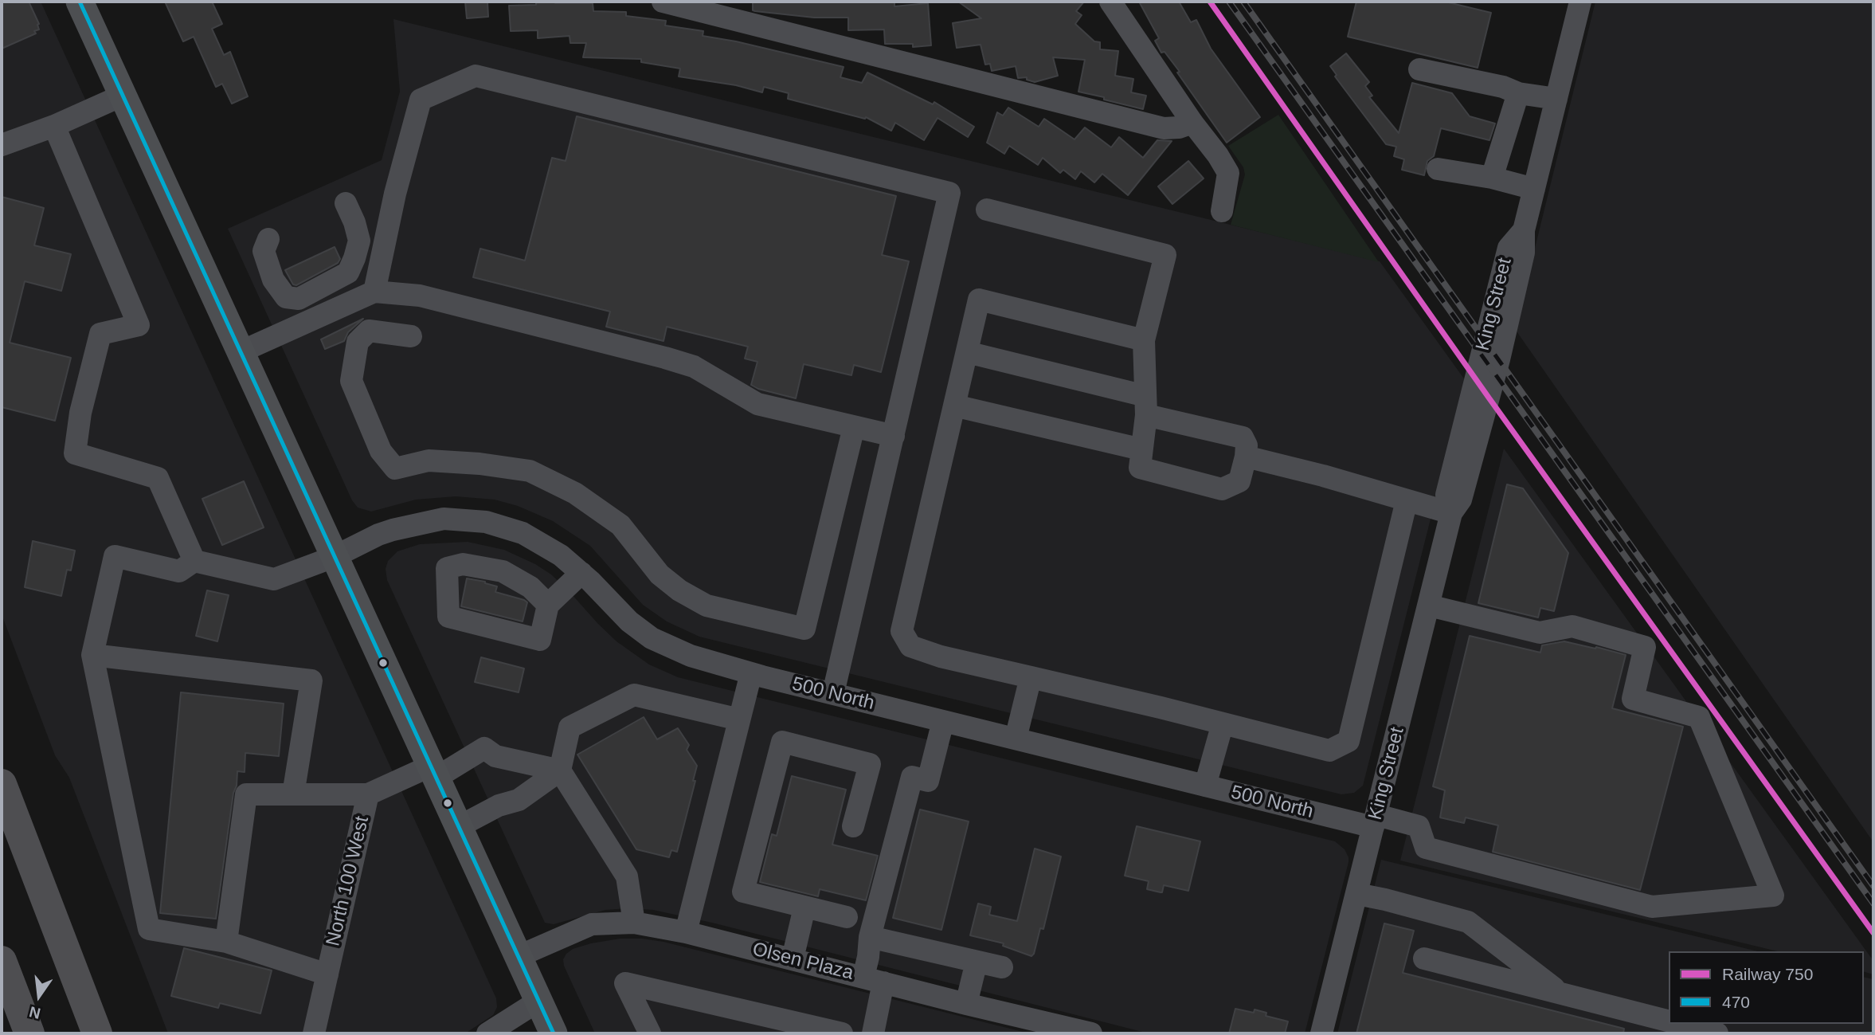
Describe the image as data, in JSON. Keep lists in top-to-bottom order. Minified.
{"streets":{"street":["King Street","500 North","North 100 West","Olsen Plaza"]},"crossings":[["King Street","500 North"]],"lines":["rail line 750","transit line 470"],"legend":["Railway 750","470"],"north":"bottom"}
